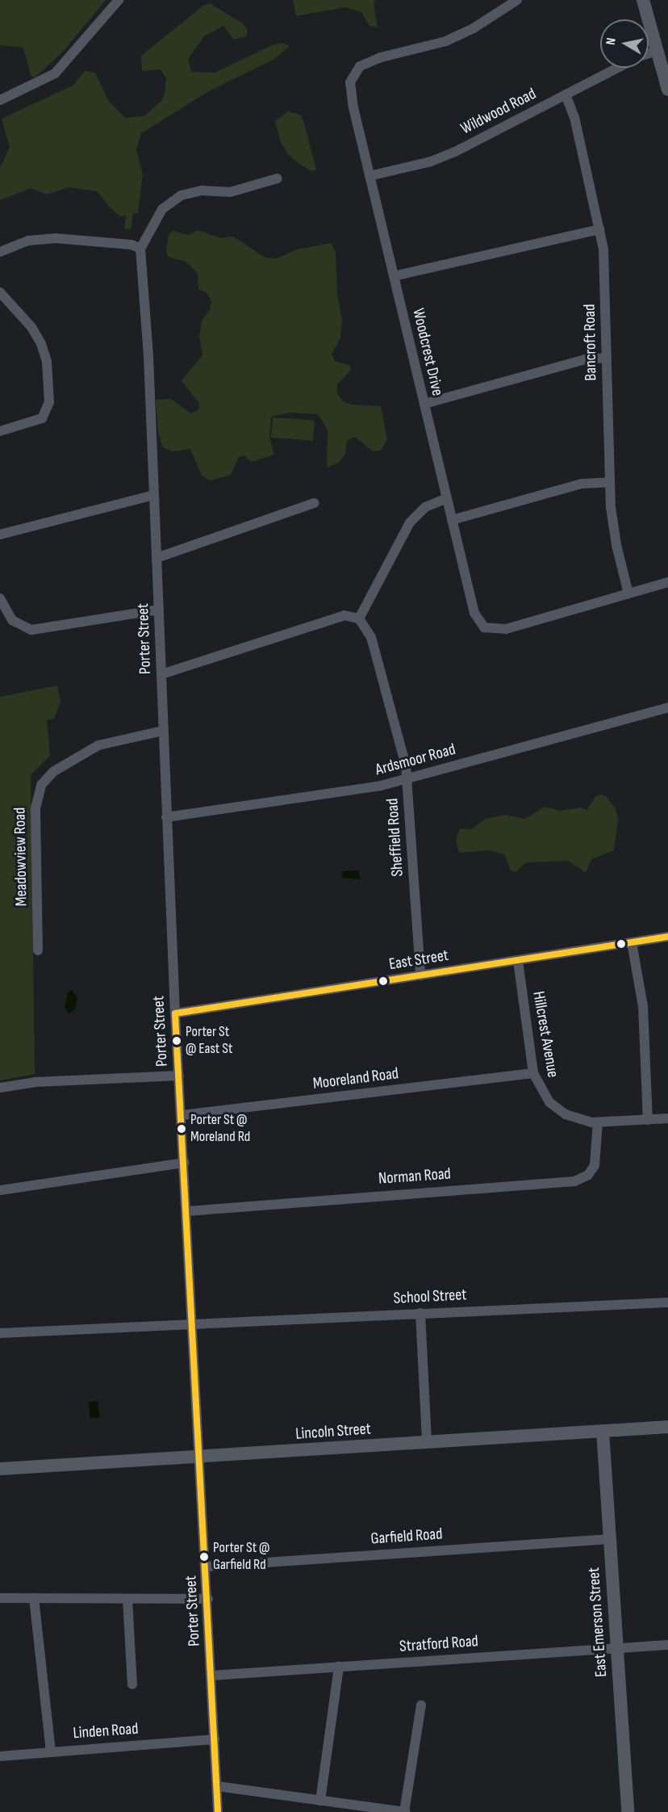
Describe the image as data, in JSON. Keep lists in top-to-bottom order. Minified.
{"streets":{"street":["Wildwood Road","Bancroft Road","Woodcrest Drive","Porter Street","Ardsmoor Road","Sheffield Road","Meadowview Road","East Street","Hillcrest Avenue","Mooreland Road","Norman Road","School Street","Lincoln Street","Garfield Road","East Emerson Street","Stratford Road","Linden Road"]},"crossings":[["Wildwood Road","Bancroft Road"],["Wildwood Road","Woodcrest Drive"],["Bancroft Road","Woodcrest Drive"],["Porter Street","Ardsmoor Road"],["Porter Street","Meadowview Road"],["Porter Street","East Street"],["Porter Street","Mooreland Road"],["Porter Street","Norman Road"],["Porter Street","School Street"],["Porter Street","Lincoln Street"],["Porter Street","Garfield Road"],["Porter Street","Stratford Road"],["Porter Street","Linden Road"],["Ardsmoor Road","Sheffield Road"],["Sheffield Road","East Street"],["East Street","Hillcrest Avenue"],["Hillcrest Avenue","Mooreland Road"],["Hillcrest Avenue","Norman Road"],["Lincoln Street","East Emerson Street"],["Garfield Road","East Emerson Street"],["East Emerson Street","Stratford Road"]],"places":["Porter St @ East St","Porter St @ Moreland Rd","Porter St @ Garfield Rd"],"north":"left"}
